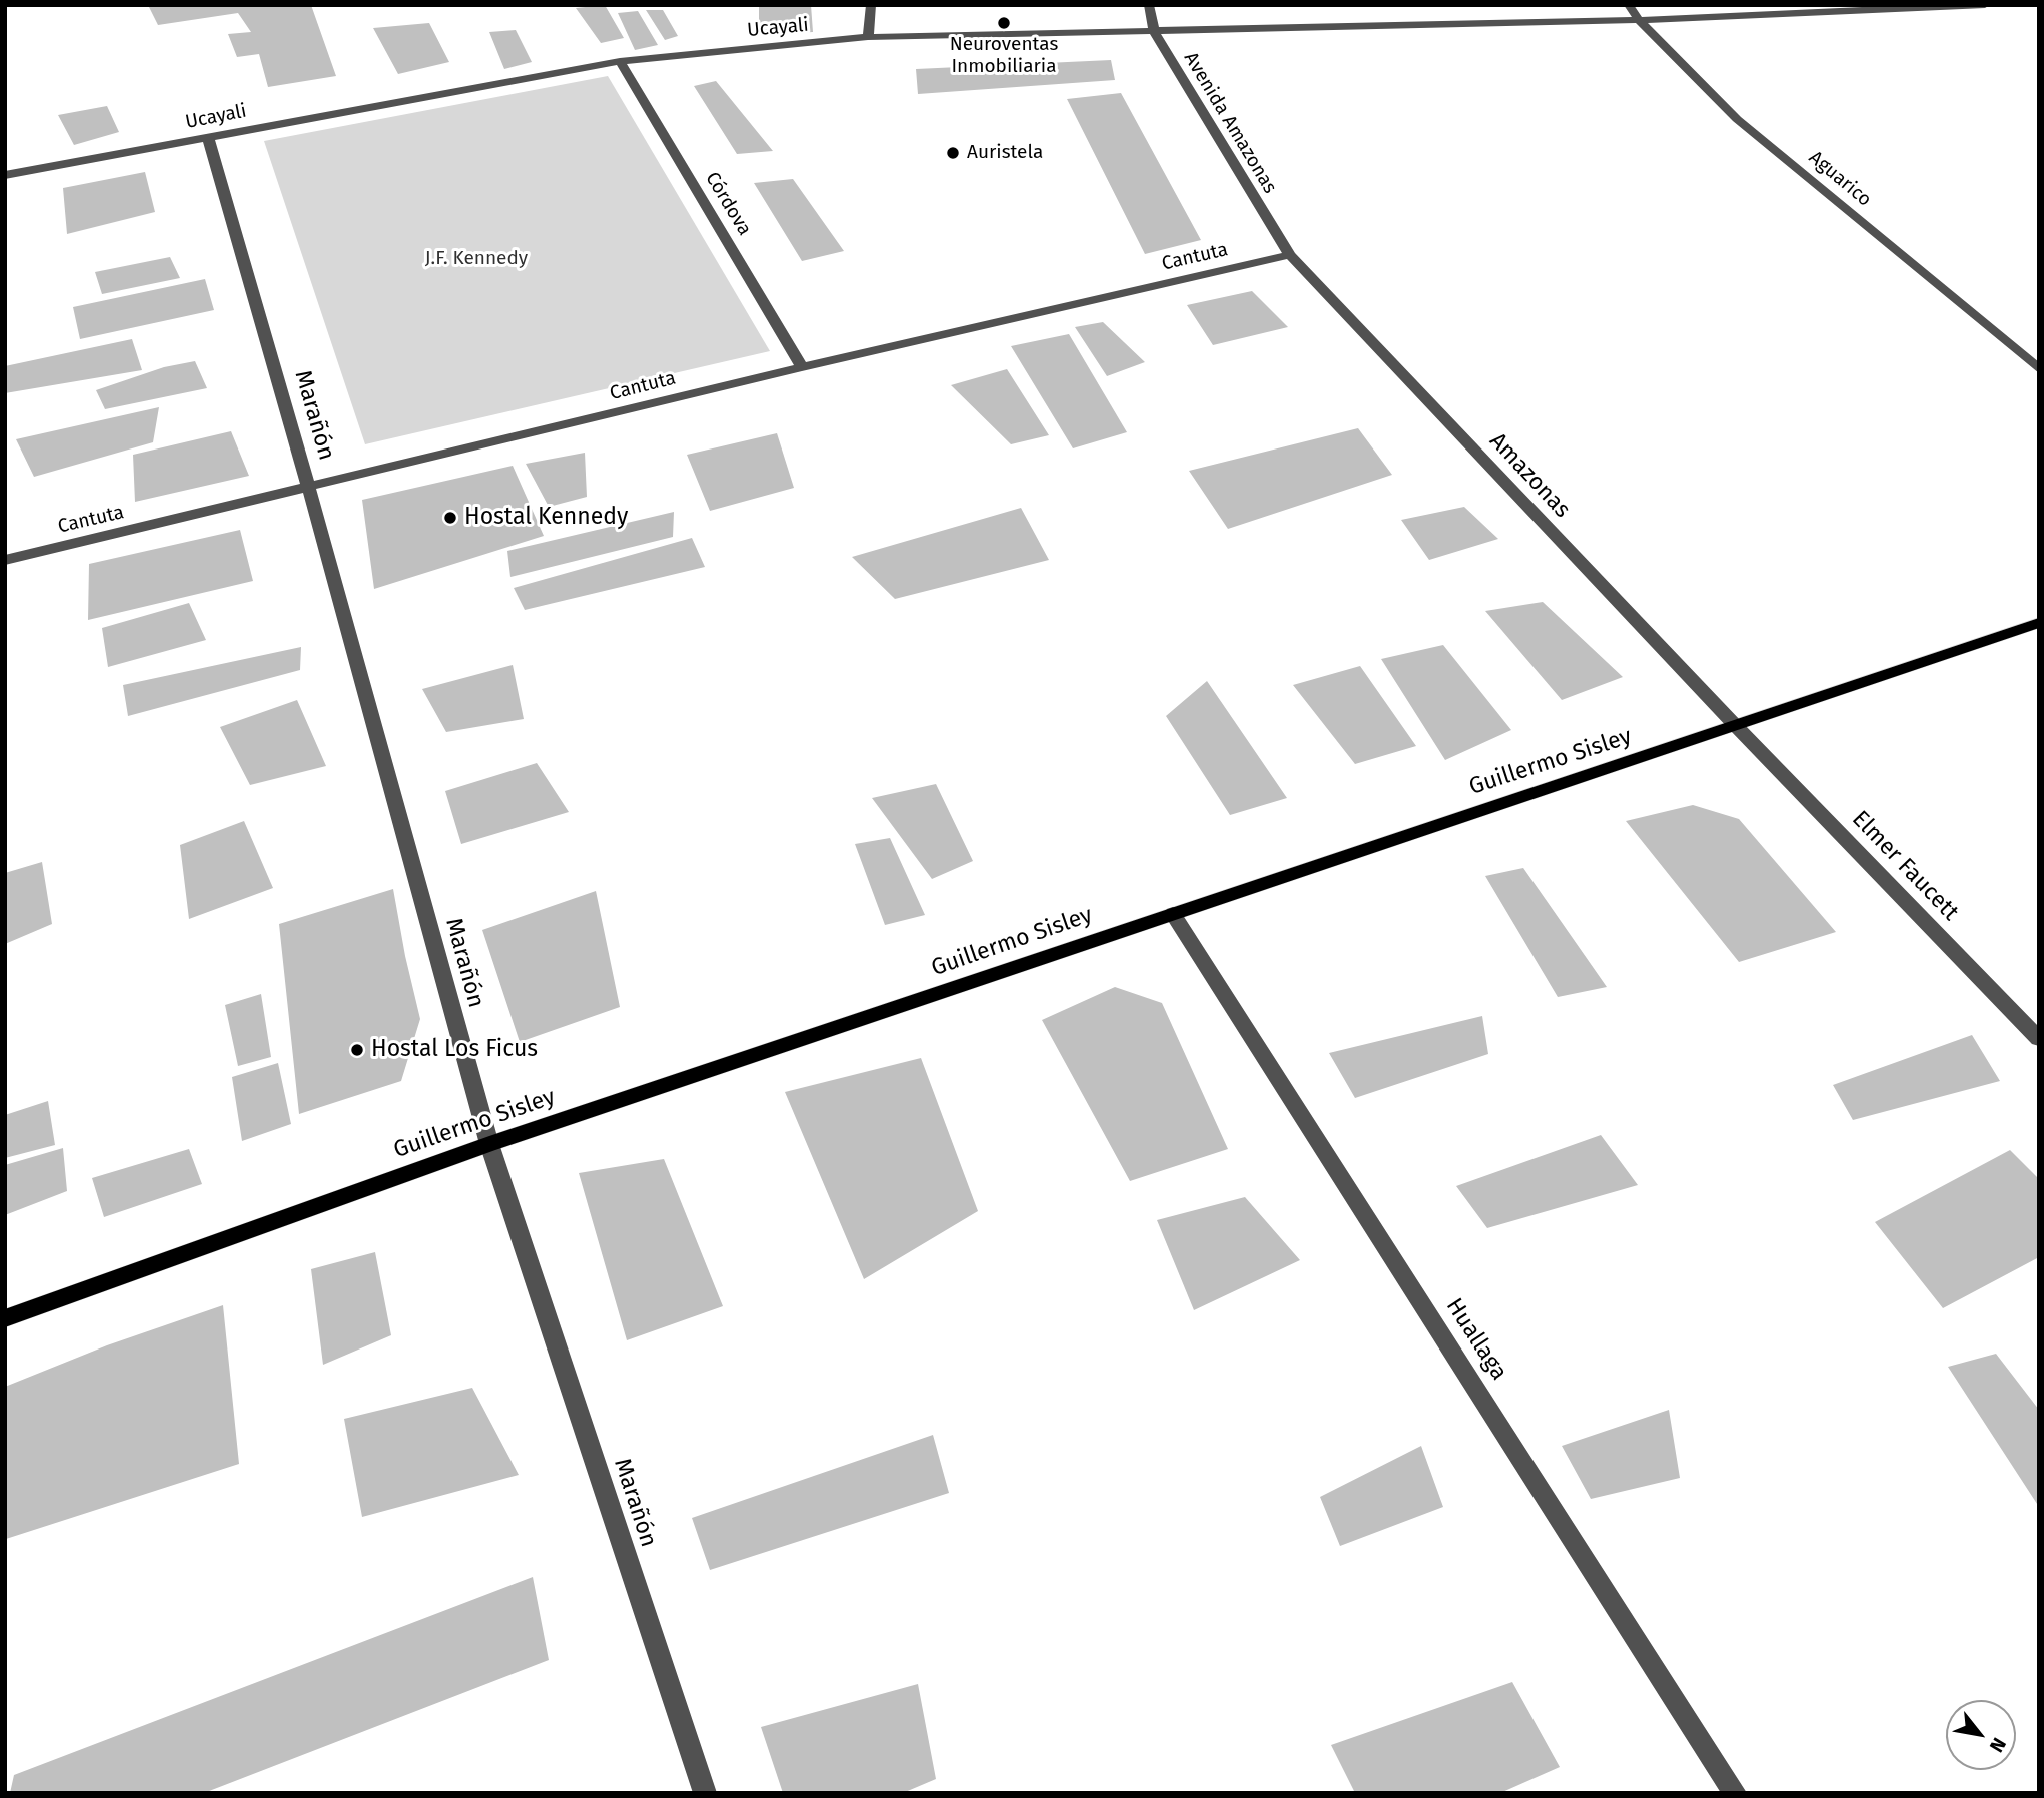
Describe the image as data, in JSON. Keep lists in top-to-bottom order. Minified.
{"streets":{"main road":["Guillermo Sisley"],"street":["Ucayali","Avenida Amazonas","Aguarico","Córdova","Cantuta","Marañón","Amazonas","Elmer Faucett","Huallaga"]},"crossings":[["Ucayali","Avenida Amazonas"],["Ucayali","Aguarico"],["Ucayali","Córdova"],["Ucayali","Marañón"],["Avenida Amazonas","Cantuta"],["Avenida Amazonas","Amazonas"],["Córdova","Cantuta"],["Cantuta","Marañón"],["Cantuta","Amazonas"],["Marañón","Guillermo Sisley"],["Amazonas","Guillermo Sisley"],["Amazonas","Elmer Faucett"],["Guillermo Sisley","Elmer Faucett"],["Guillermo Sisley","Huallaga"]],"parks":["J.F. Kennedy"],"places":["Neuroventas Inmobiliaria","Auristela","Hostal Kennedy","Hostal Los Ficus"],"north":"bottom right"}
